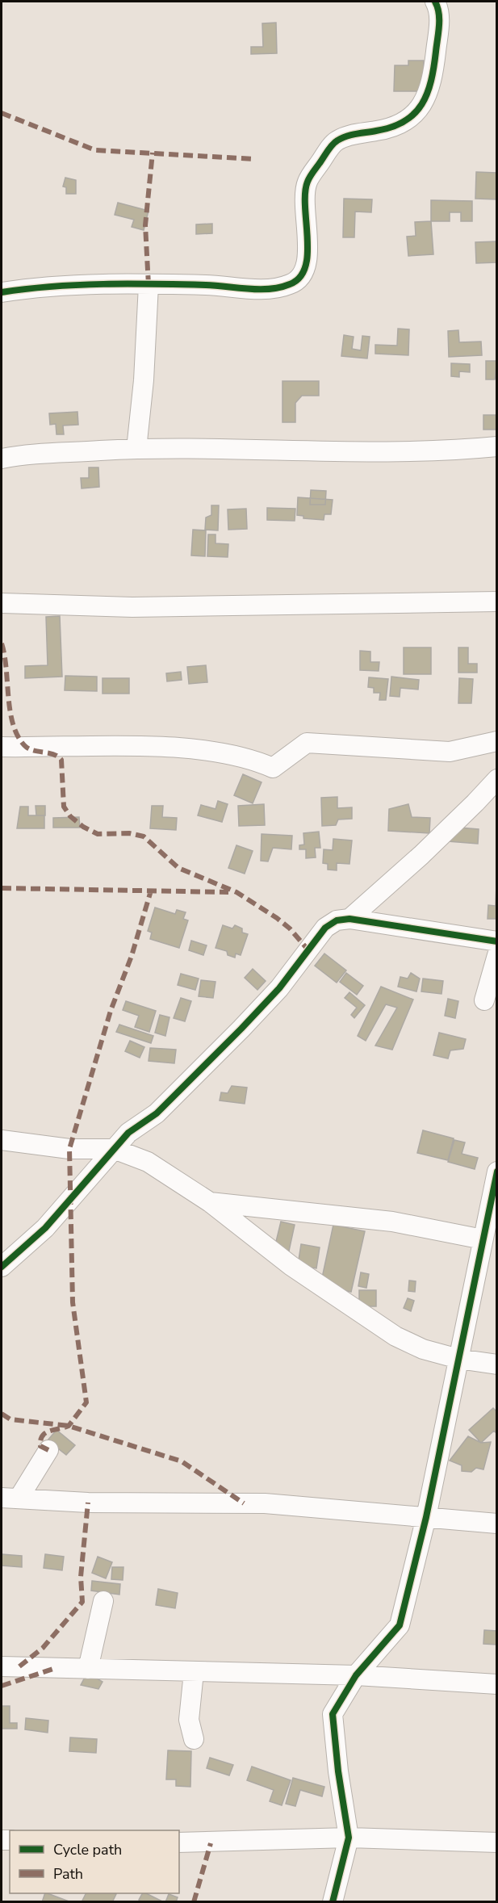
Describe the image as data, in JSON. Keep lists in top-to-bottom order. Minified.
{"legend":["Cycle path","Path"]}
